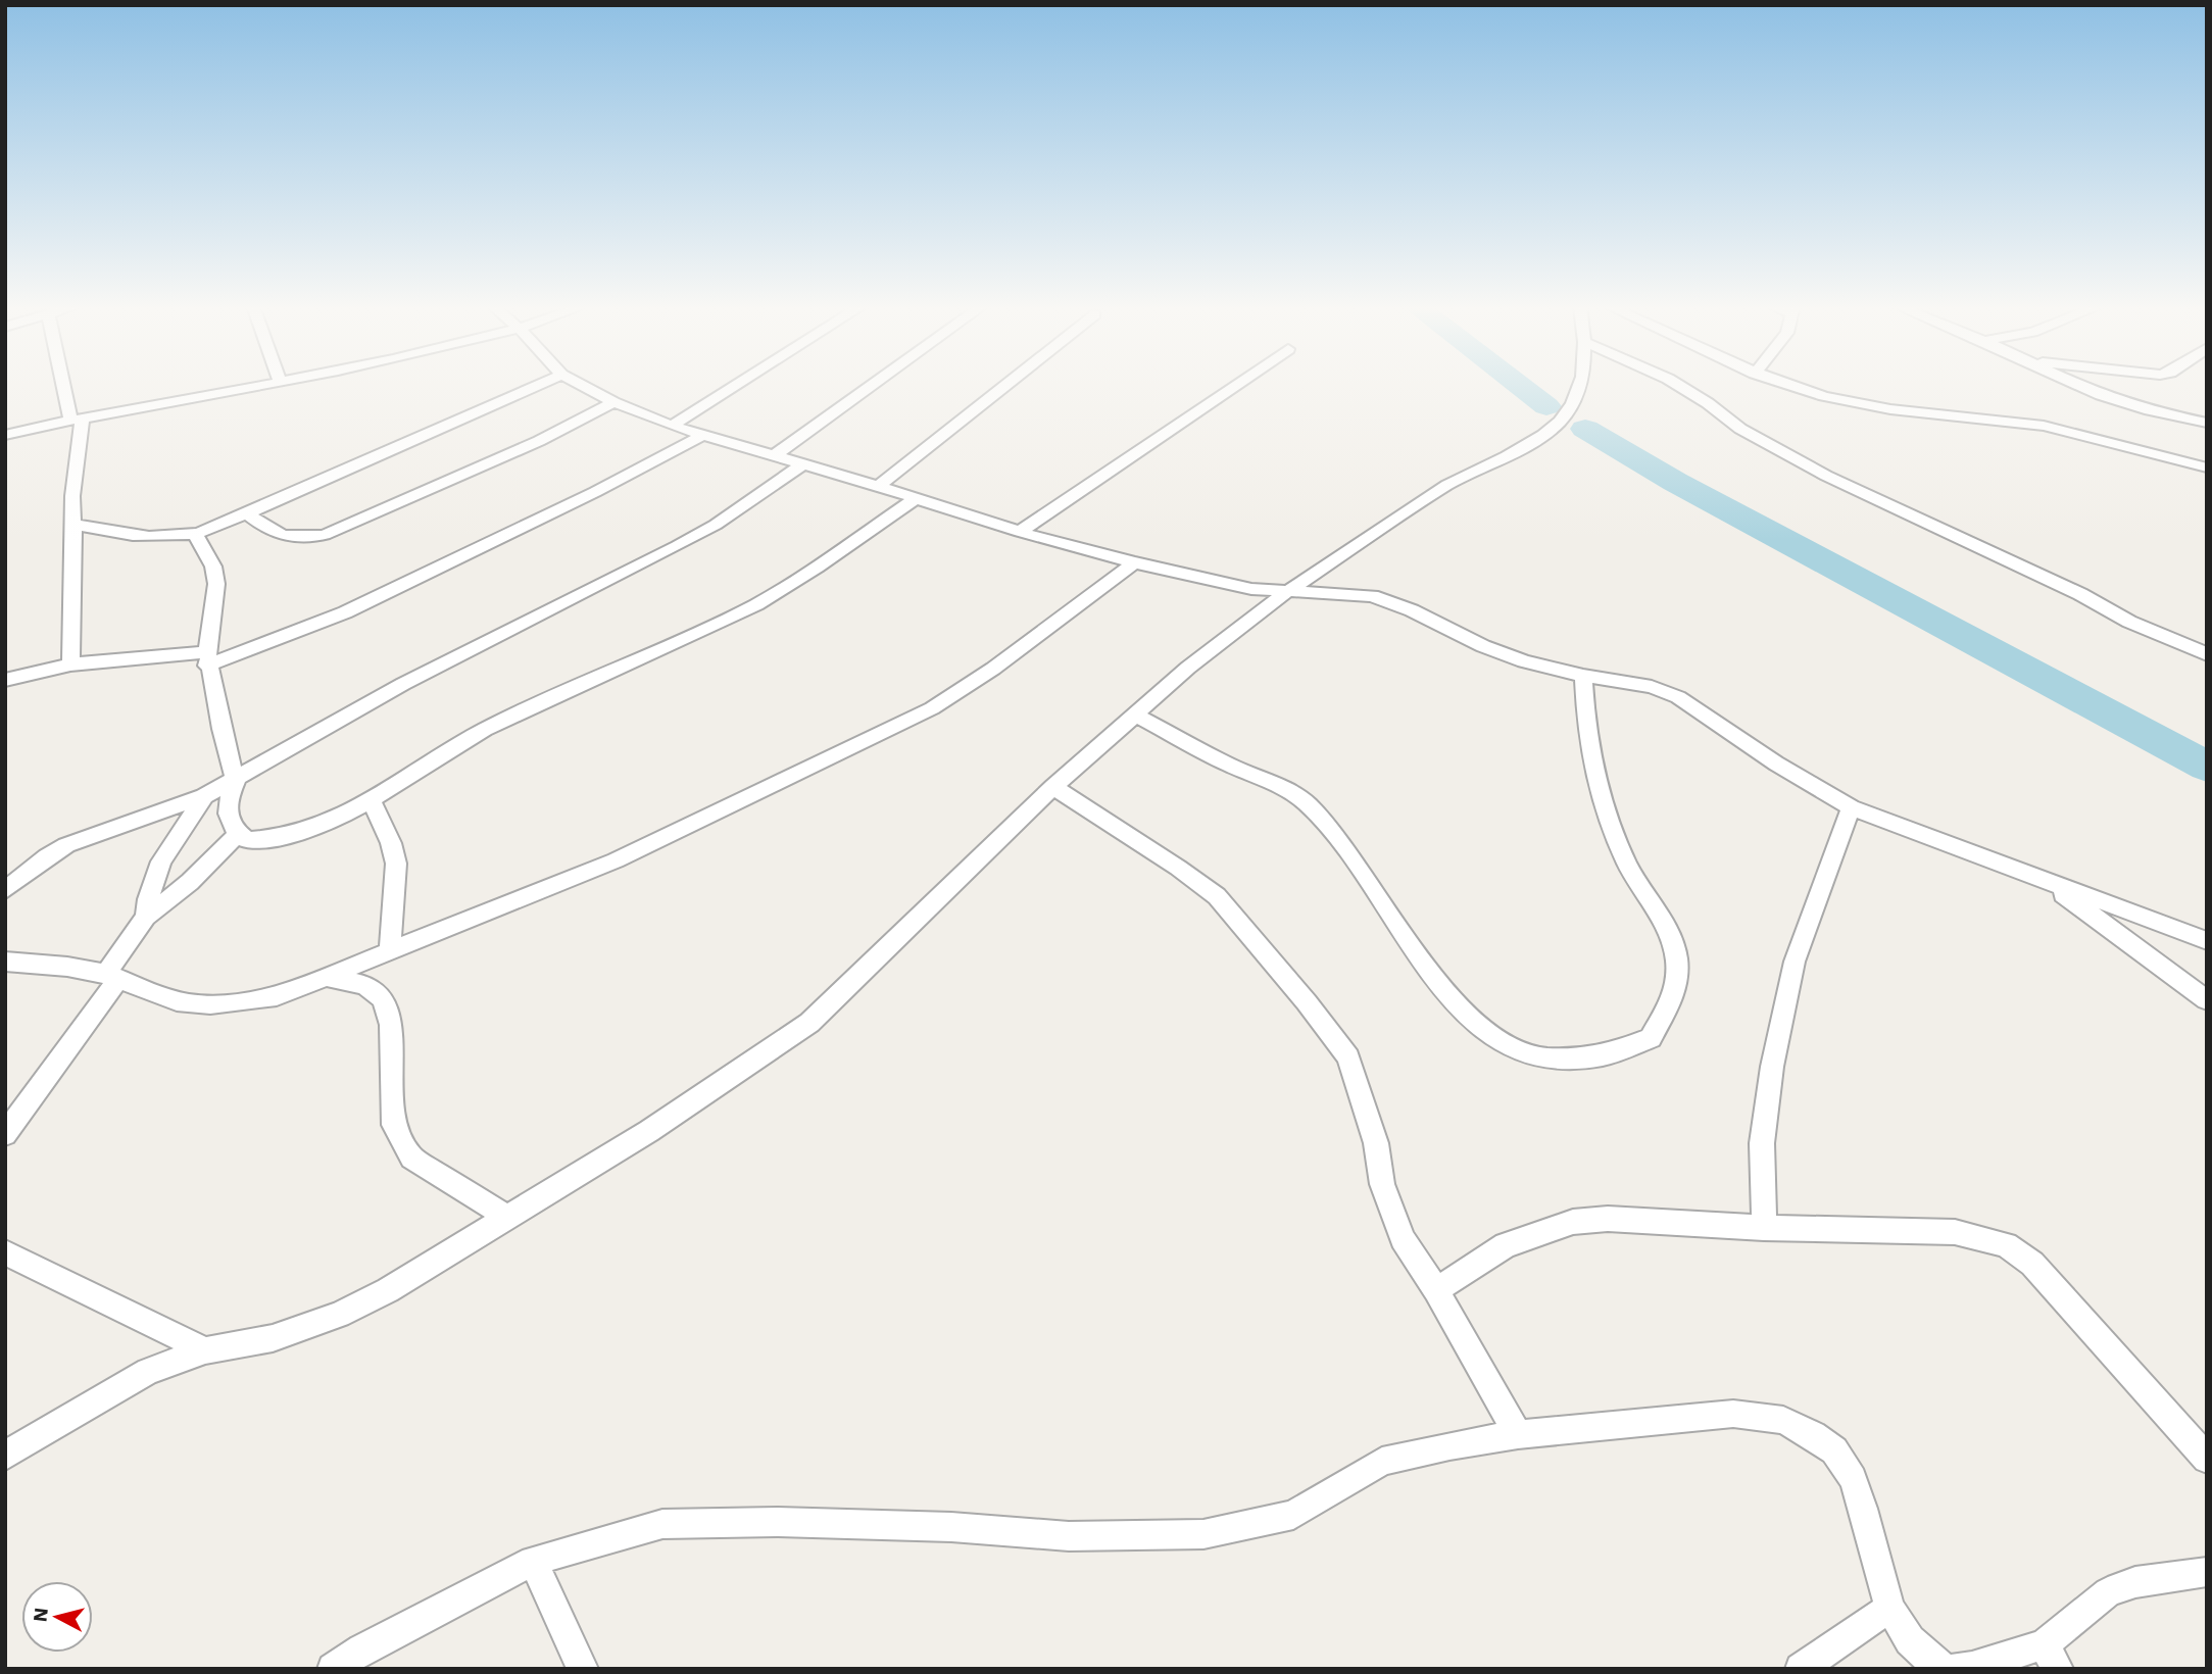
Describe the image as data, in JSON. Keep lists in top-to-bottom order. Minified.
{"north":"left"}
